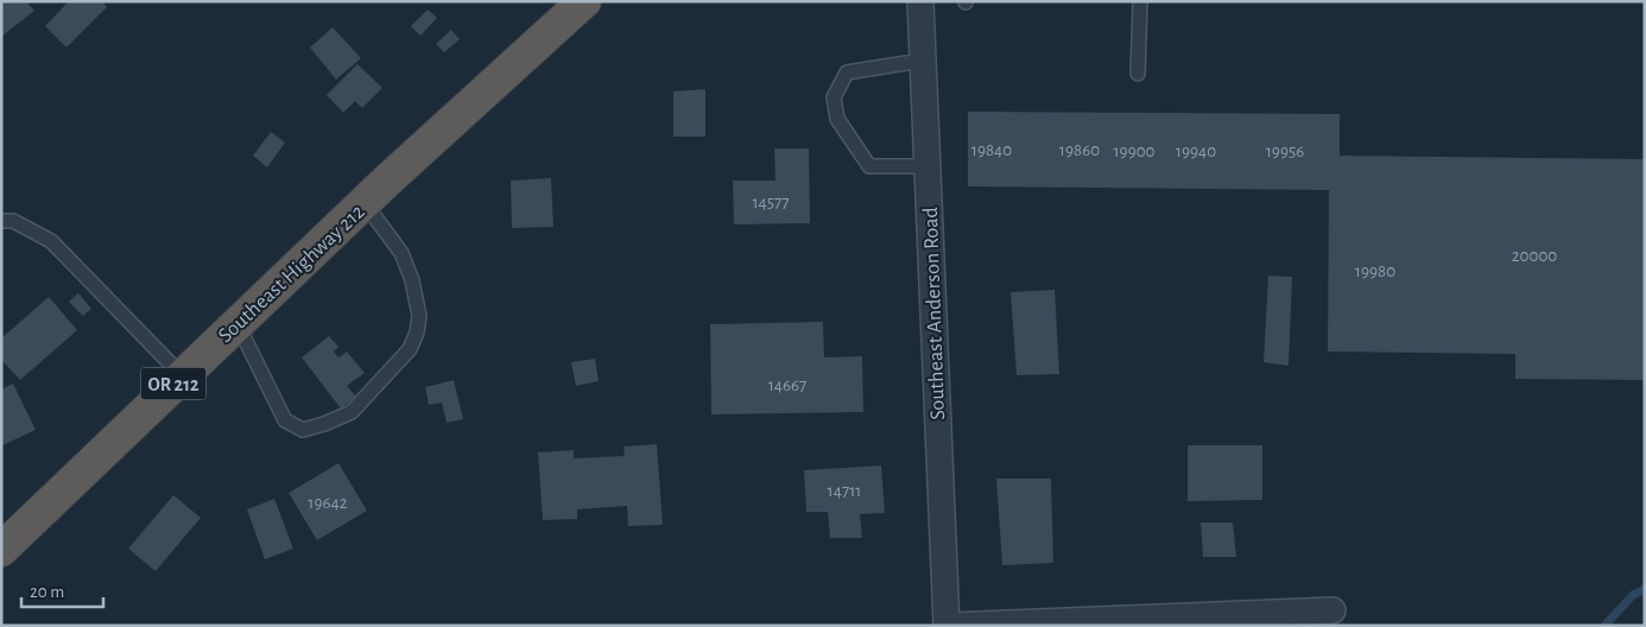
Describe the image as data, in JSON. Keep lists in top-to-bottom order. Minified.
{"streets":{"highway":["Southeast Highway 212","OR 212"],"street":["Southeast Anderson Road"]},"house_numbers":["19840","19860","19900","19940","19956","14577","20000","19980","14667","14711","19642"],"scale_bar":"20 m"}
